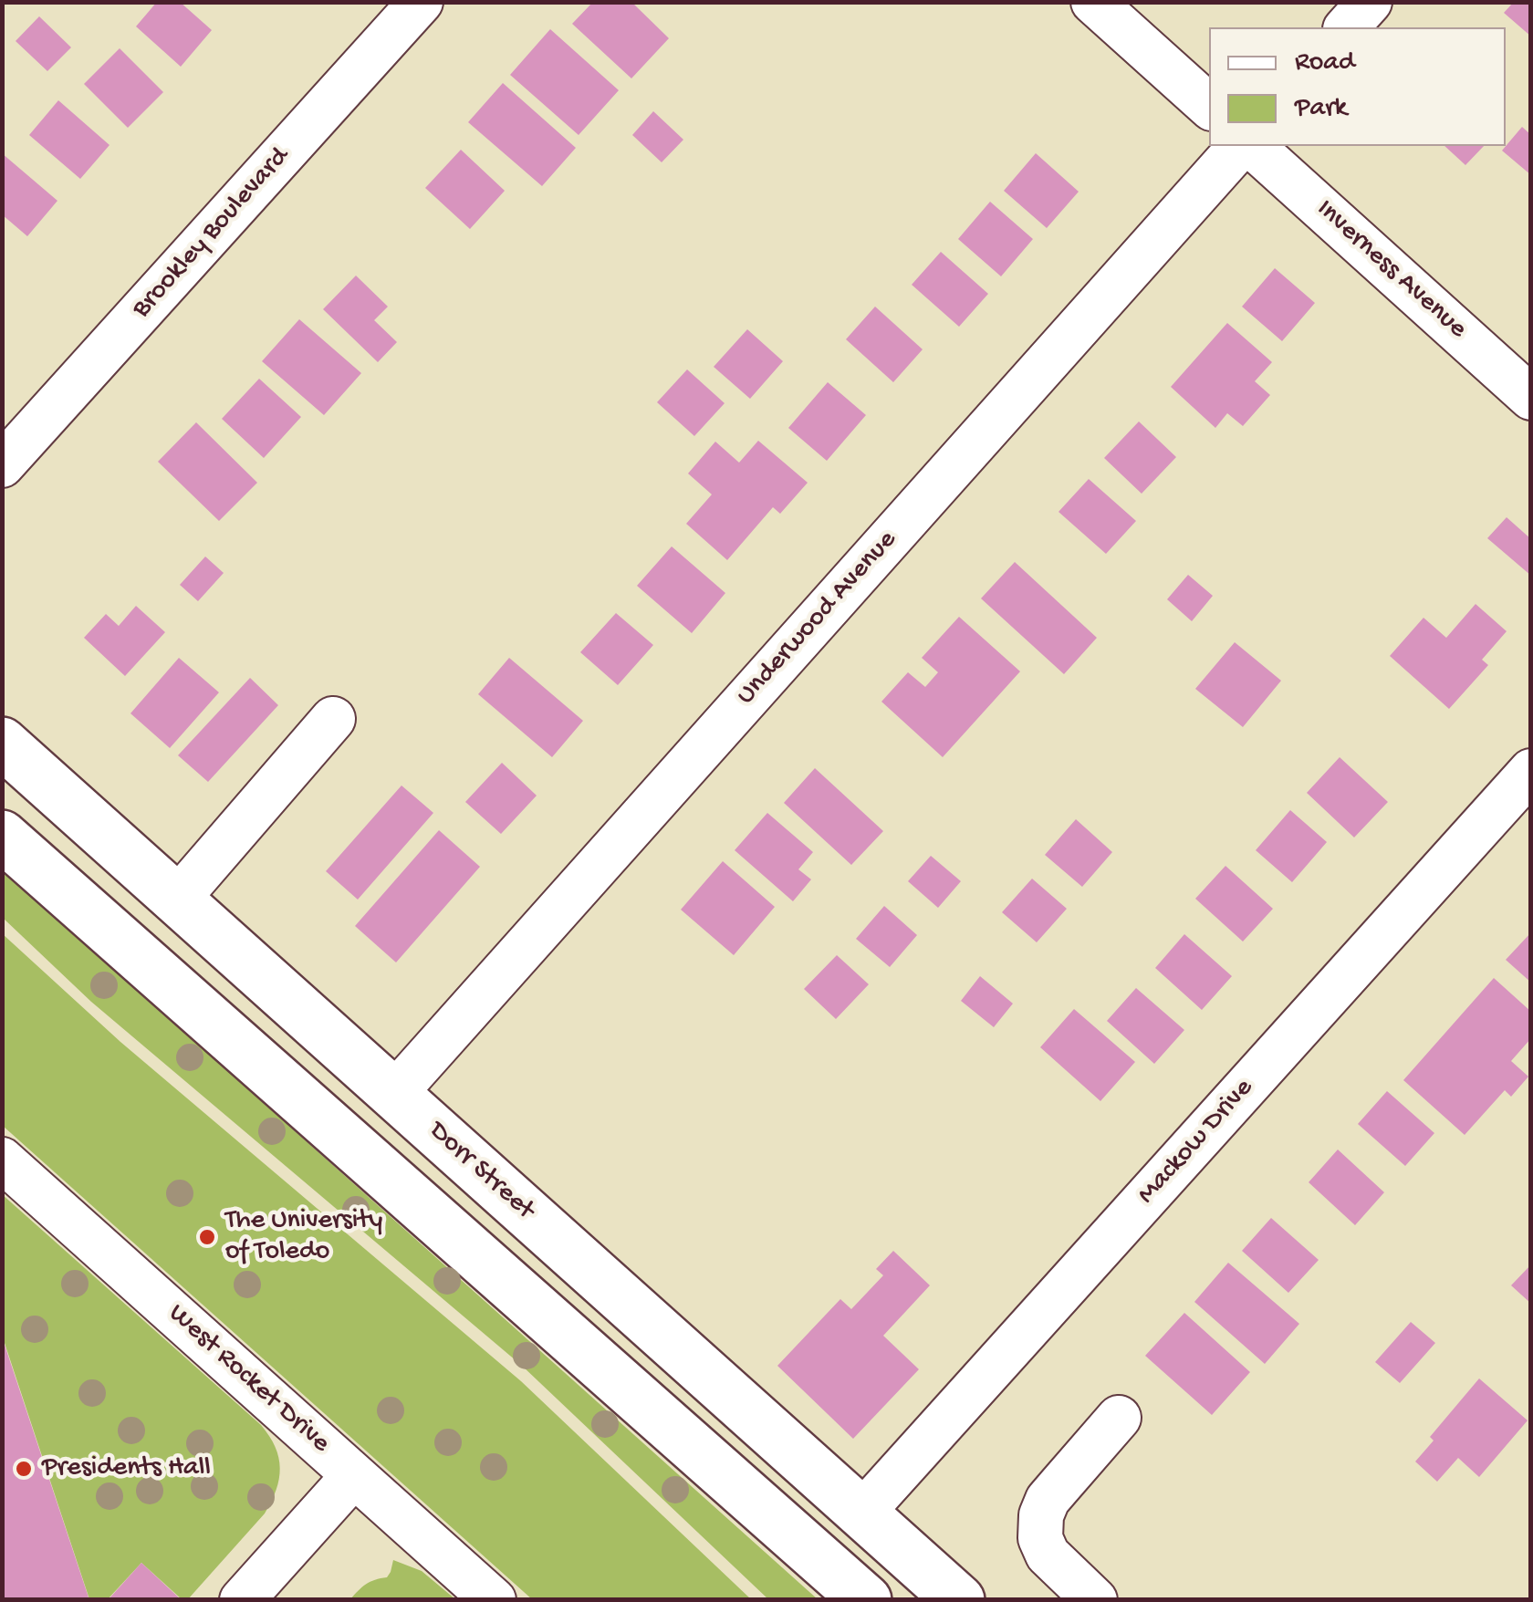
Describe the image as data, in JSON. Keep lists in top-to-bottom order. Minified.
{"streets":{"main road":["Dorr Street"],"street":["Brookley Boulevard","Inverness Avenue","Underwood Avenue","Mackow Drive","West Rocket Drive"]},"crossings":[["Underwood Avenue","Dorr Street"],["Mackow Drive","Dorr Street"]],"places":["The University of Toledo","Presidents Hall"],"legend":["Road","Park"]}
